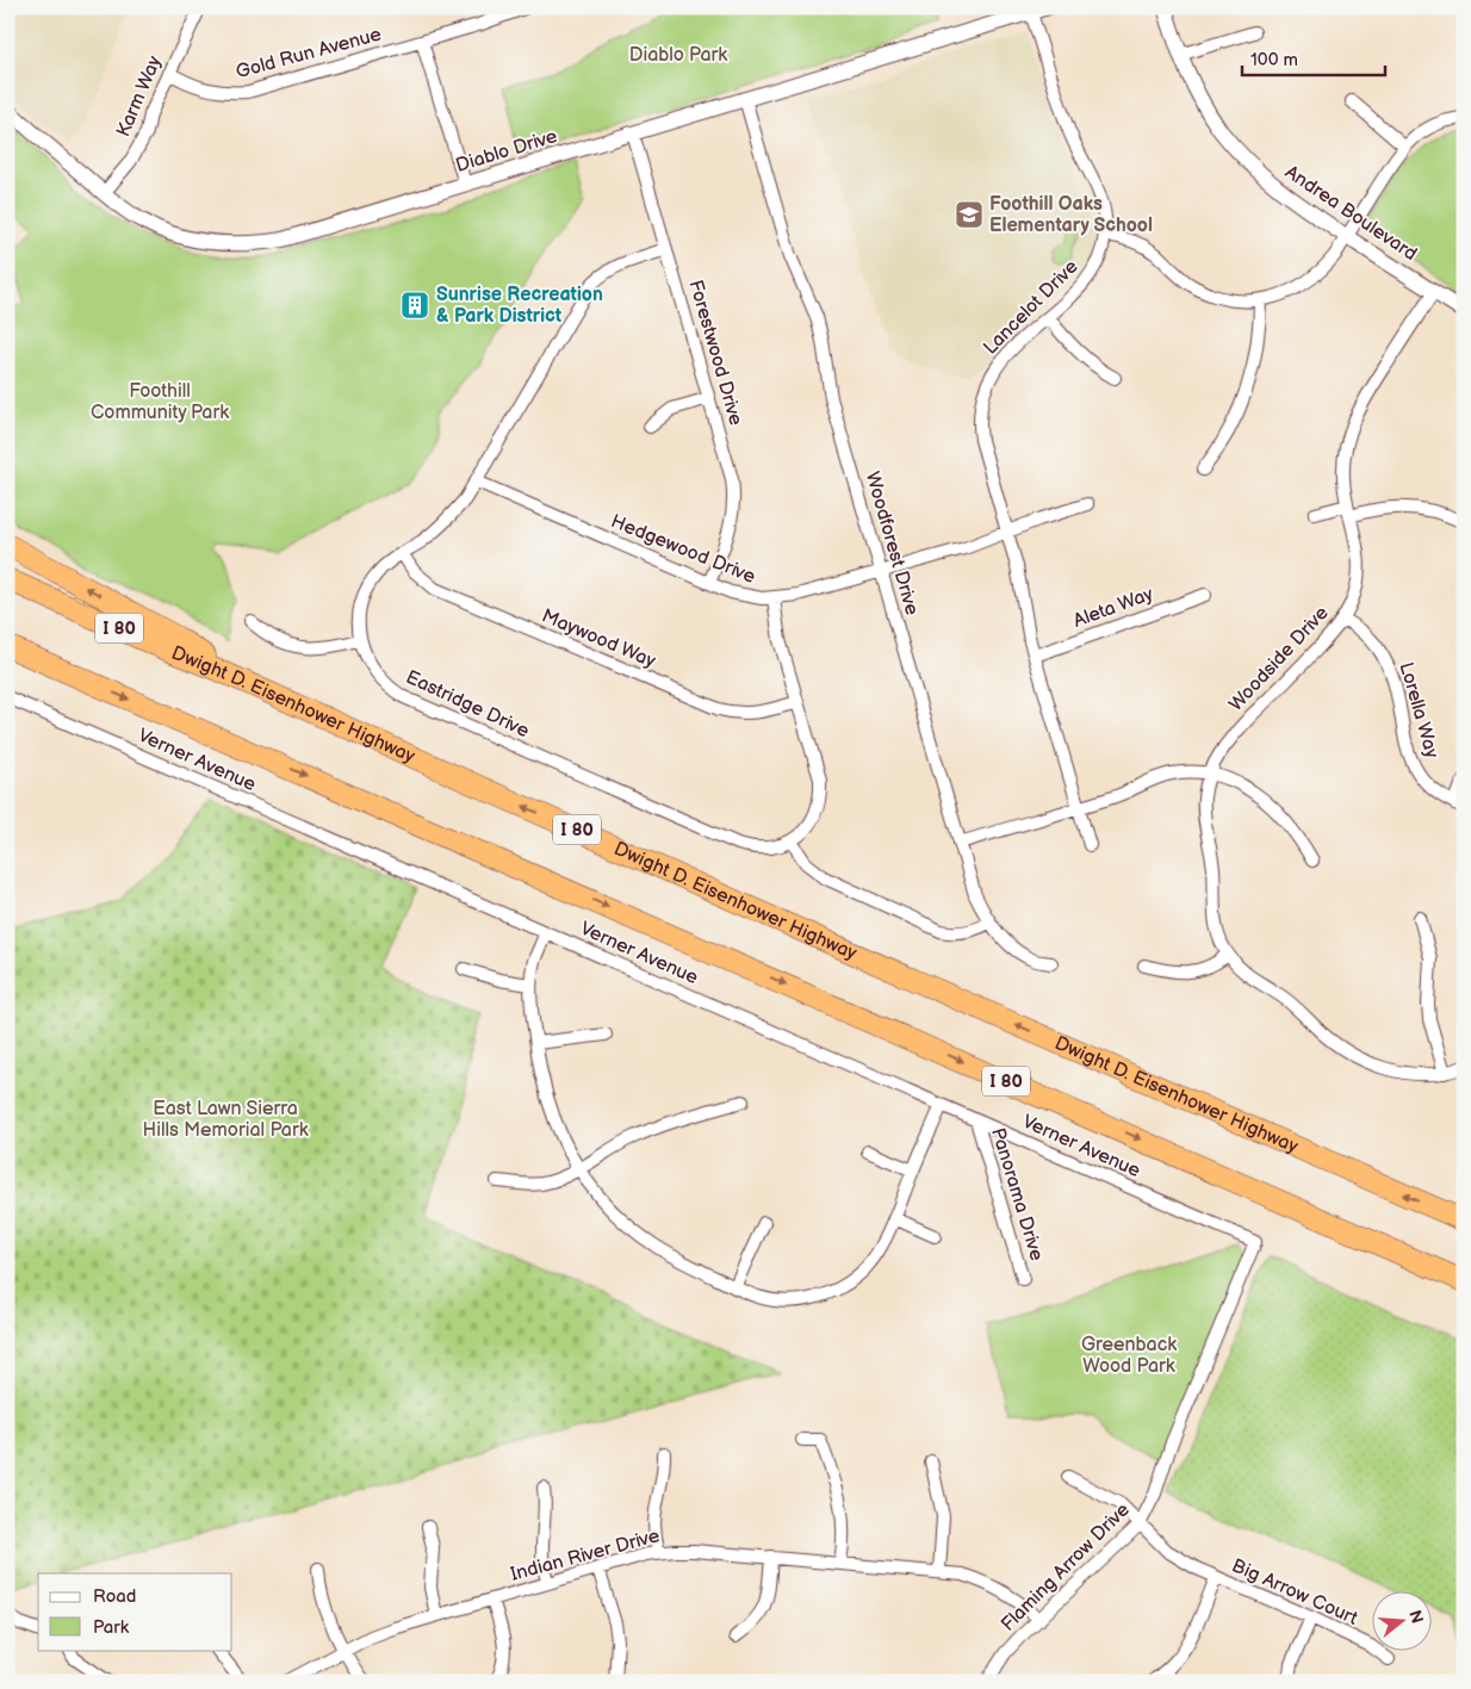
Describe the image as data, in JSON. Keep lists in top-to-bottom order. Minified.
{"streets":{"highway":["I 80","Dwight D. Eisenhower Highway"],"street":["Gold Run Avenue","Karm Way","Diablo Drive","Andrea Boulevard","Lancelot Drive","Forestwood Drive","Woodforest Drive","Hedgewood Drive","Aleta Way","Maywood Way","Woodside Drive","Eastridge Drive","Lorella Way","Verner Avenue","Panorama Drive","Indian River Drive","Flaming Arrow Drive","Big Arrow Court"]},"crossings":[["Gold Run Avenue","Karm Way"],["Karm Way","Diablo Drive"],["Diablo Drive","Lancelot Drive"],["Diablo Drive","Forestwood Drive"],["Diablo Drive","Woodforest Drive"],["Andrea Boulevard","Woodside Drive"],["Lancelot Drive","Hedgewood Drive"],["Lancelot Drive","Aleta Way"],["Forestwood Drive","Hedgewood Drive"],["Forestwood Drive","Eastridge Drive"],["Woodforest Drive","Hedgewood Drive"],["Hedgewood Drive","Eastridge Drive"],["Maywood Way","Eastridge Drive"],["Woodside Drive","Lorella Way"],["Verner Avenue","Panorama Drive"],["Verner Avenue","Flaming Arrow Drive"],["Indian River Drive","Flaming Arrow Drive"],["Flaming Arrow Drive","Big Arrow Court"]],"parks":["Diablo Park","Foothill Community Park","East Lawn Sierra Hills Memorial Park","Greenback Wood Park"],"places":{"school or university":["Foothill Oaks Elementary School"],"building":["Sunrise Recreation & Park District"]},"legend":["Road","Park"],"scale_bar":"100 m","north":"right"}
